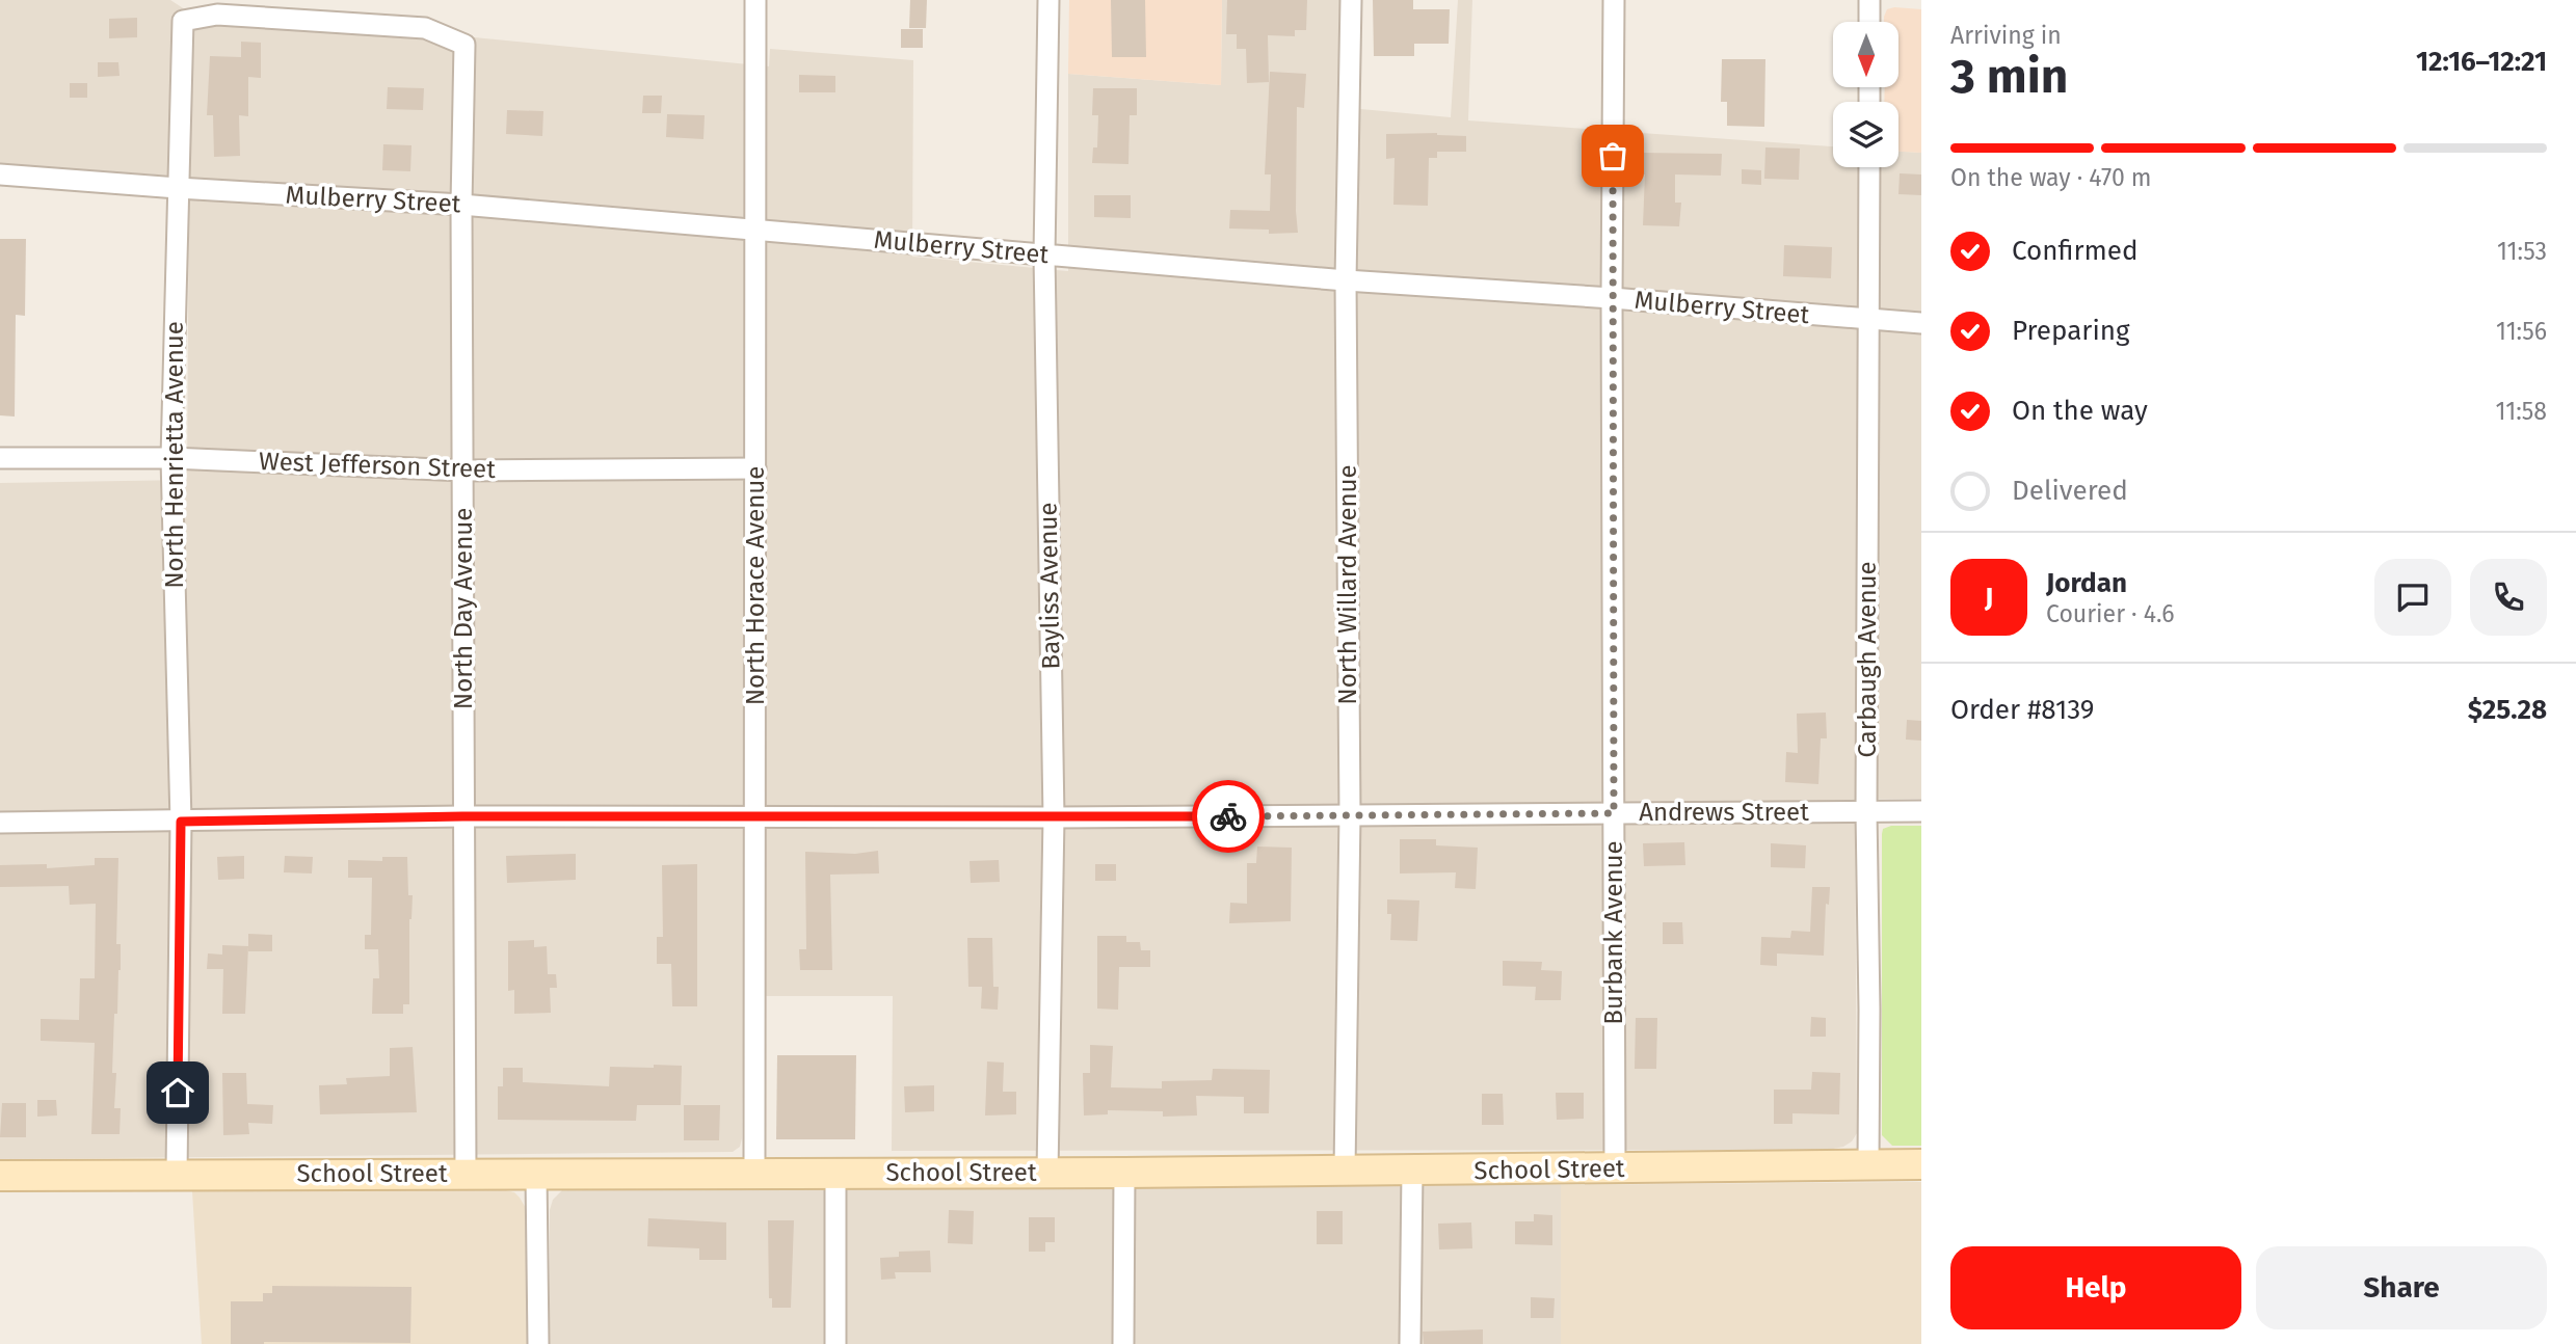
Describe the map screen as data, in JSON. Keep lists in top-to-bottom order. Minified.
{"streets":{"main road":["School Street"],"street":["Mulberry Street","North Henrietta Avenue","West Jefferson Street","North Willard Avenue","North Horace Avenue","Bayliss Avenue","North Day Avenue","Carbaugh Avenue","Andrews Street","Burbank Avenue"]},"crossings":[["Mulberry Street","North Henrietta Avenue"],["Mulberry Street","North Willard Avenue"],["Mulberry Street","North Horace Avenue"],["Mulberry Street","Bayliss Avenue"],["Mulberry Street","North Day Avenue"],["Mulberry Street","Carbaugh Avenue"],["Mulberry Street","Burbank Avenue"],["North Henrietta Avenue","West Jefferson Street"],["North Henrietta Avenue","North Day Avenue"],["North Henrietta Avenue","Andrews Street"],["North Henrietta Avenue","School Street"],["West Jefferson Street","North Horace Avenue"],["West Jefferson Street","North Day Avenue"],["North Willard Avenue","Andrews Street"],["North Willard Avenue","School Street"],["North Horace Avenue","Andrews Street"],["North Horace Avenue","School Street"],["Bayliss Avenue","Andrews Street"],["Bayliss Avenue","School Street"],["North Day Avenue","Andrews Street"],["North Day Avenue","School Street"],["Carbaugh Avenue","Andrews Street"],["Carbaugh Avenue","School Street"],["Andrews Street","Burbank Avenue"],["Burbank Avenue","School Street"]],"north":"bottom","page":{"heading":["3 min","Arriving in","12:16–12:21"],"panel":["Jordan","Courier · 4.6","Order #8139","$25.28"],"bar":"On the way · 470 m","list":[["Confirmed","11:53"],["Preparing","11:56"],["On the way","11:58"],"Delivered"],"round":"J","buttons":["Help","Share"]}}
